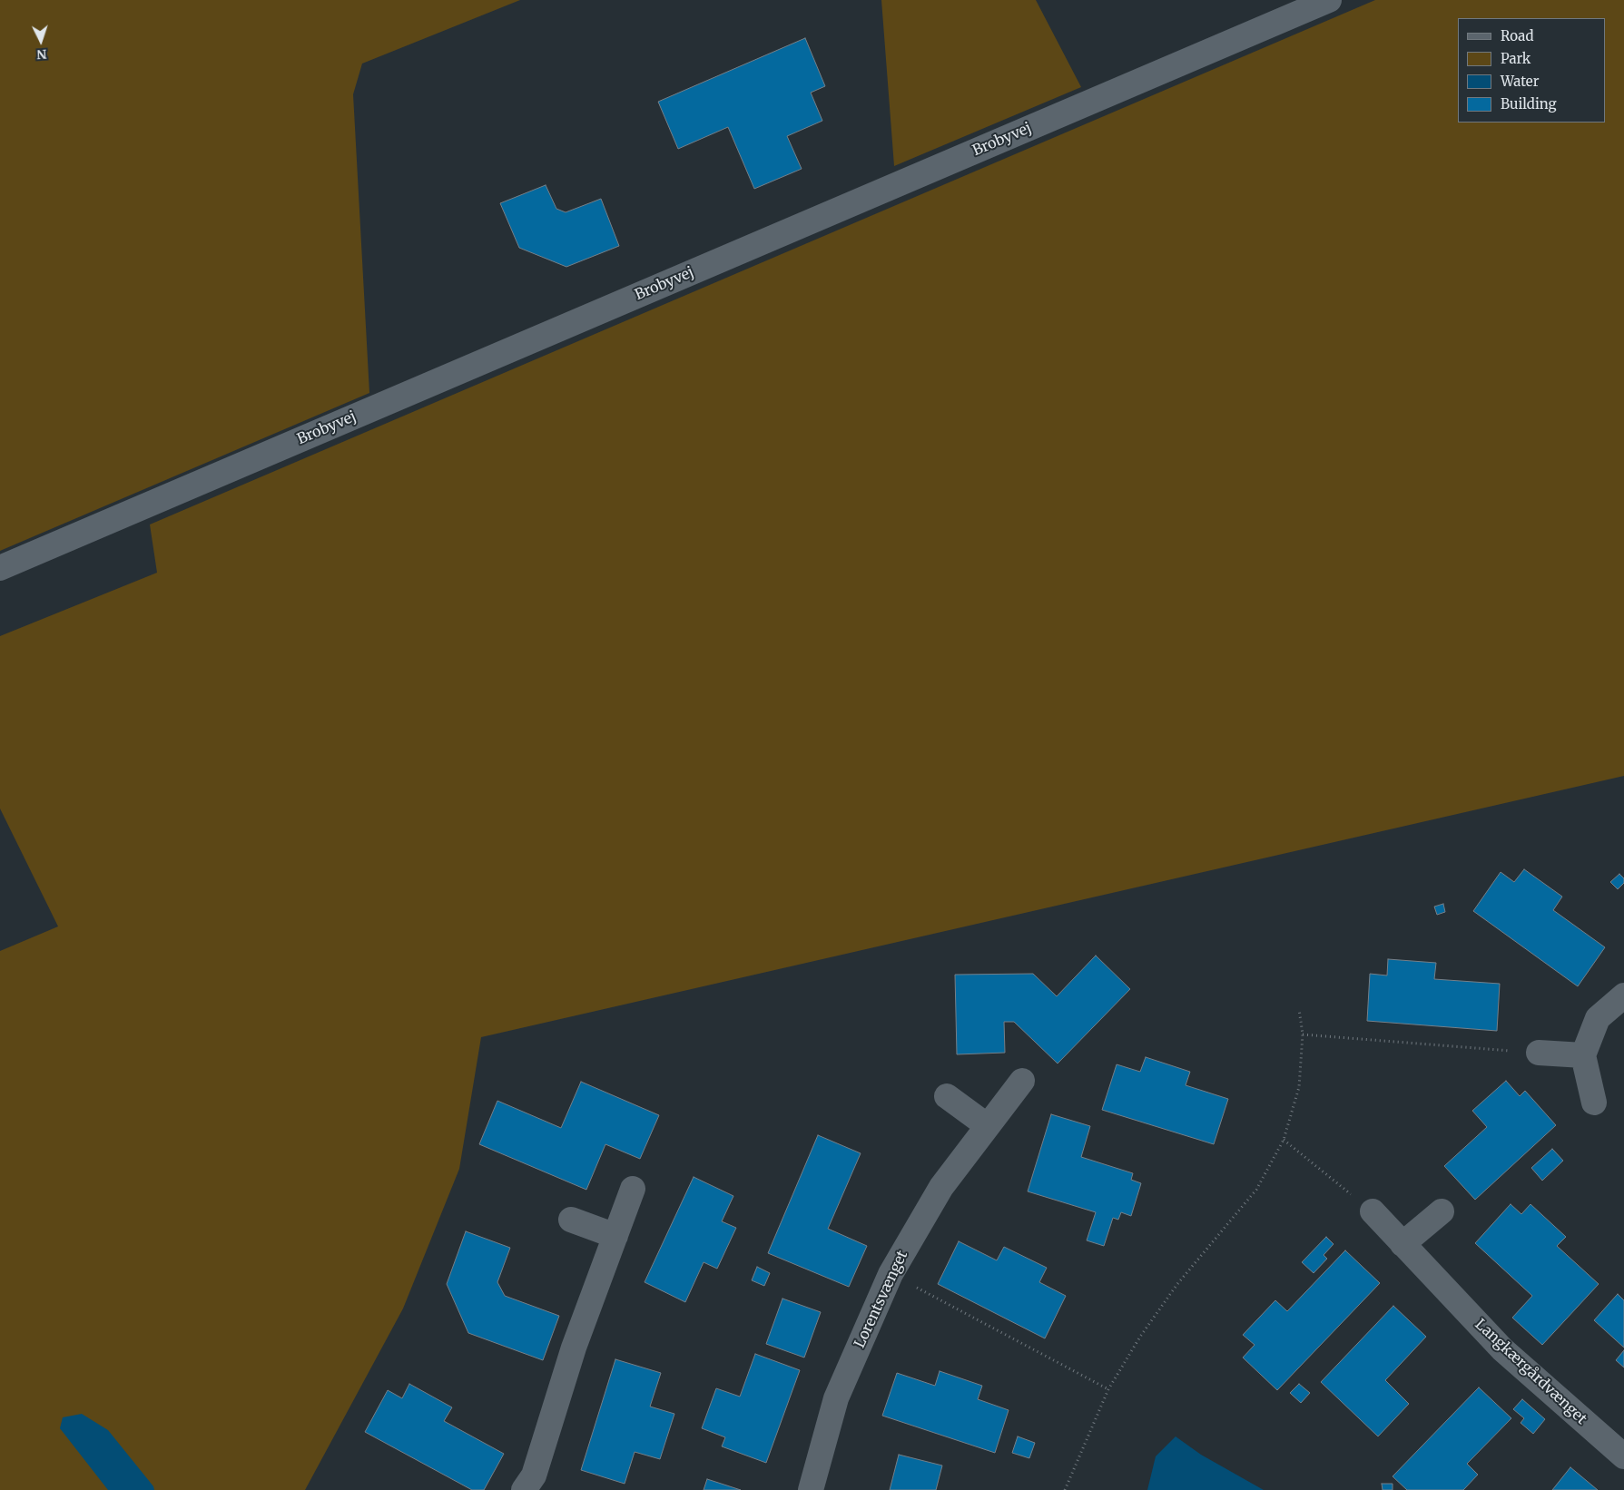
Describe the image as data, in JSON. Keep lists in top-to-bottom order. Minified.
{"streets":{"street":["Brobyvej","Lorentsvænget","Langkærgårdvænget"]},"legend":["Road","Park","Water","Building"],"north":"bottom"}
